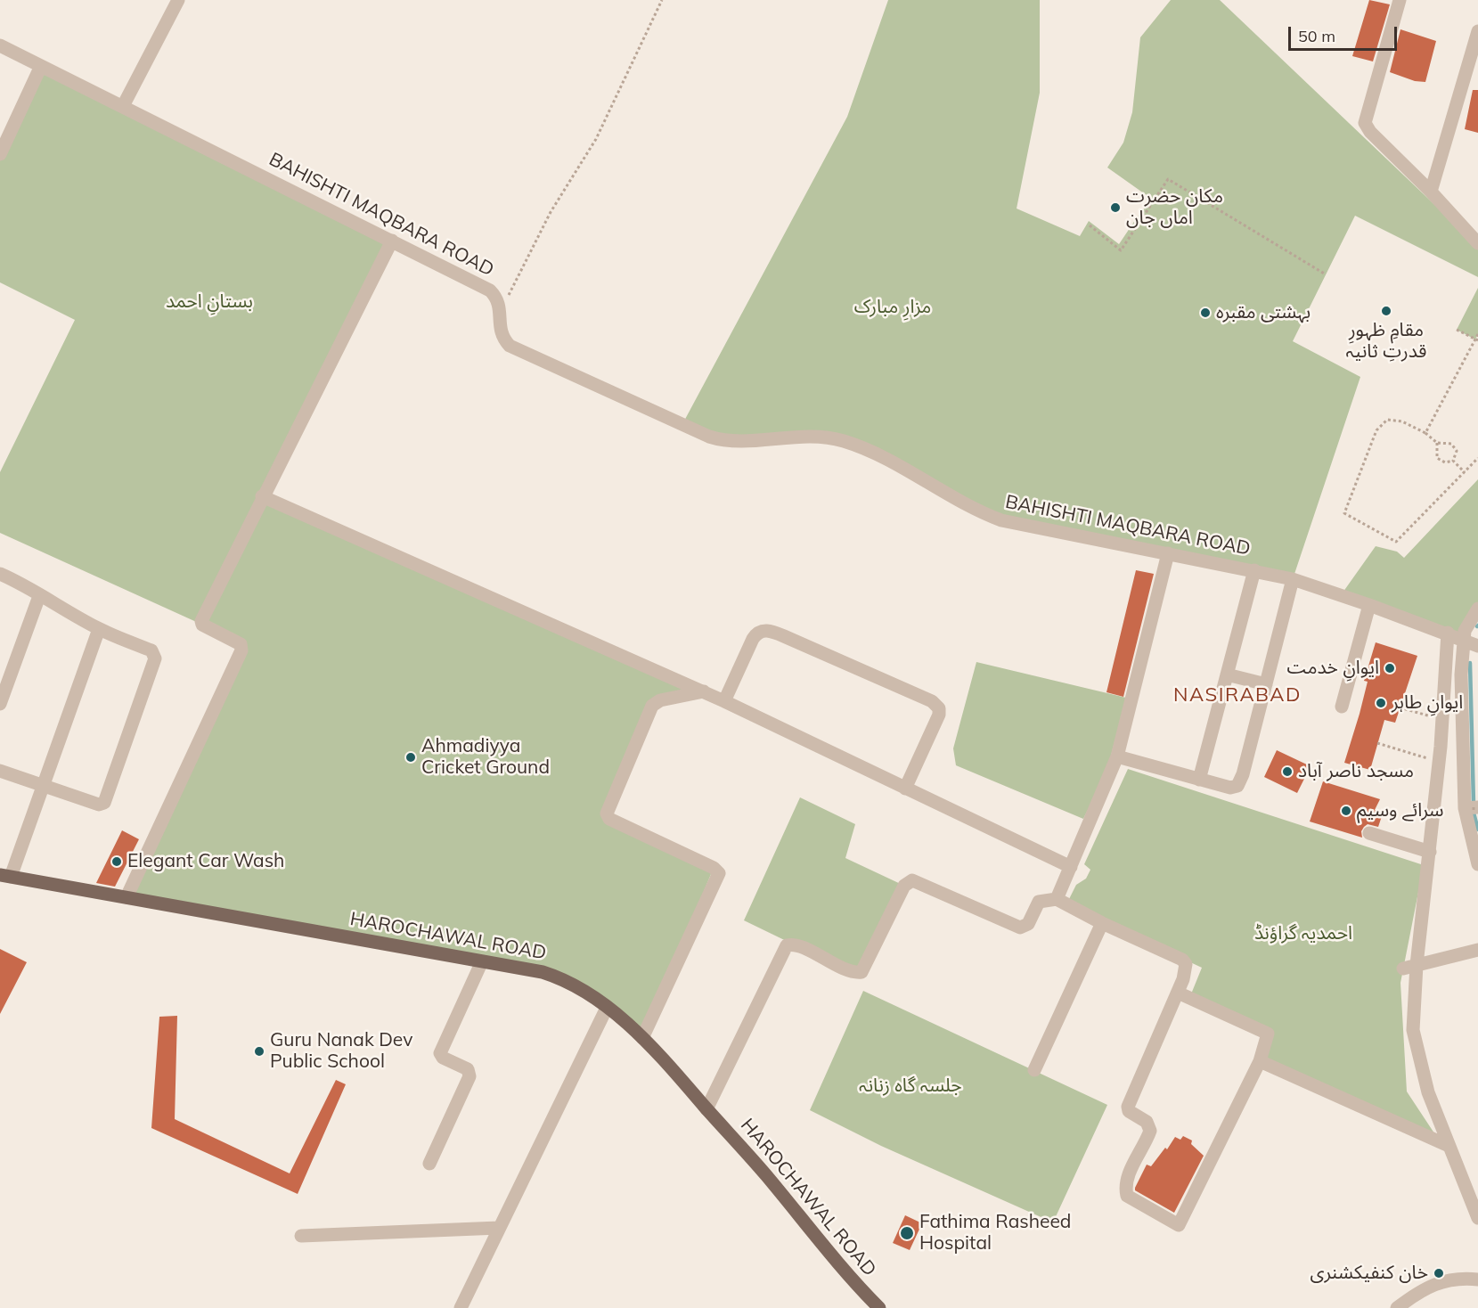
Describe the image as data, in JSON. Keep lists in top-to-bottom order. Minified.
{"streets":{"main road":["HAROCHAWAL ROAD"],"street":["BAHISHTI MAQBARA ROAD"]},"districts":["NASIRABAD"],"parks":["بستانِ احمد","مزارِ مبارک","احمدیہ گراؤنڈ","جلسہ گاہ زنانہ"],"places":["مکان حضرت اماں جان","مقامِ ظہورِ قدرتِ ثانیہ","بہشتی مقبرہ","ایوانِ خدمت","ایوانِ طاہر","Ahmadiyya Cricket Ground","مسجد ناصر آباد","سرائے وسیم","Elegant Car Wash","Guru Nanak Dev Public School","Fathima Rasheed Hospital","خان کنفیکشنری"],"scale_bar":"50 m"}
